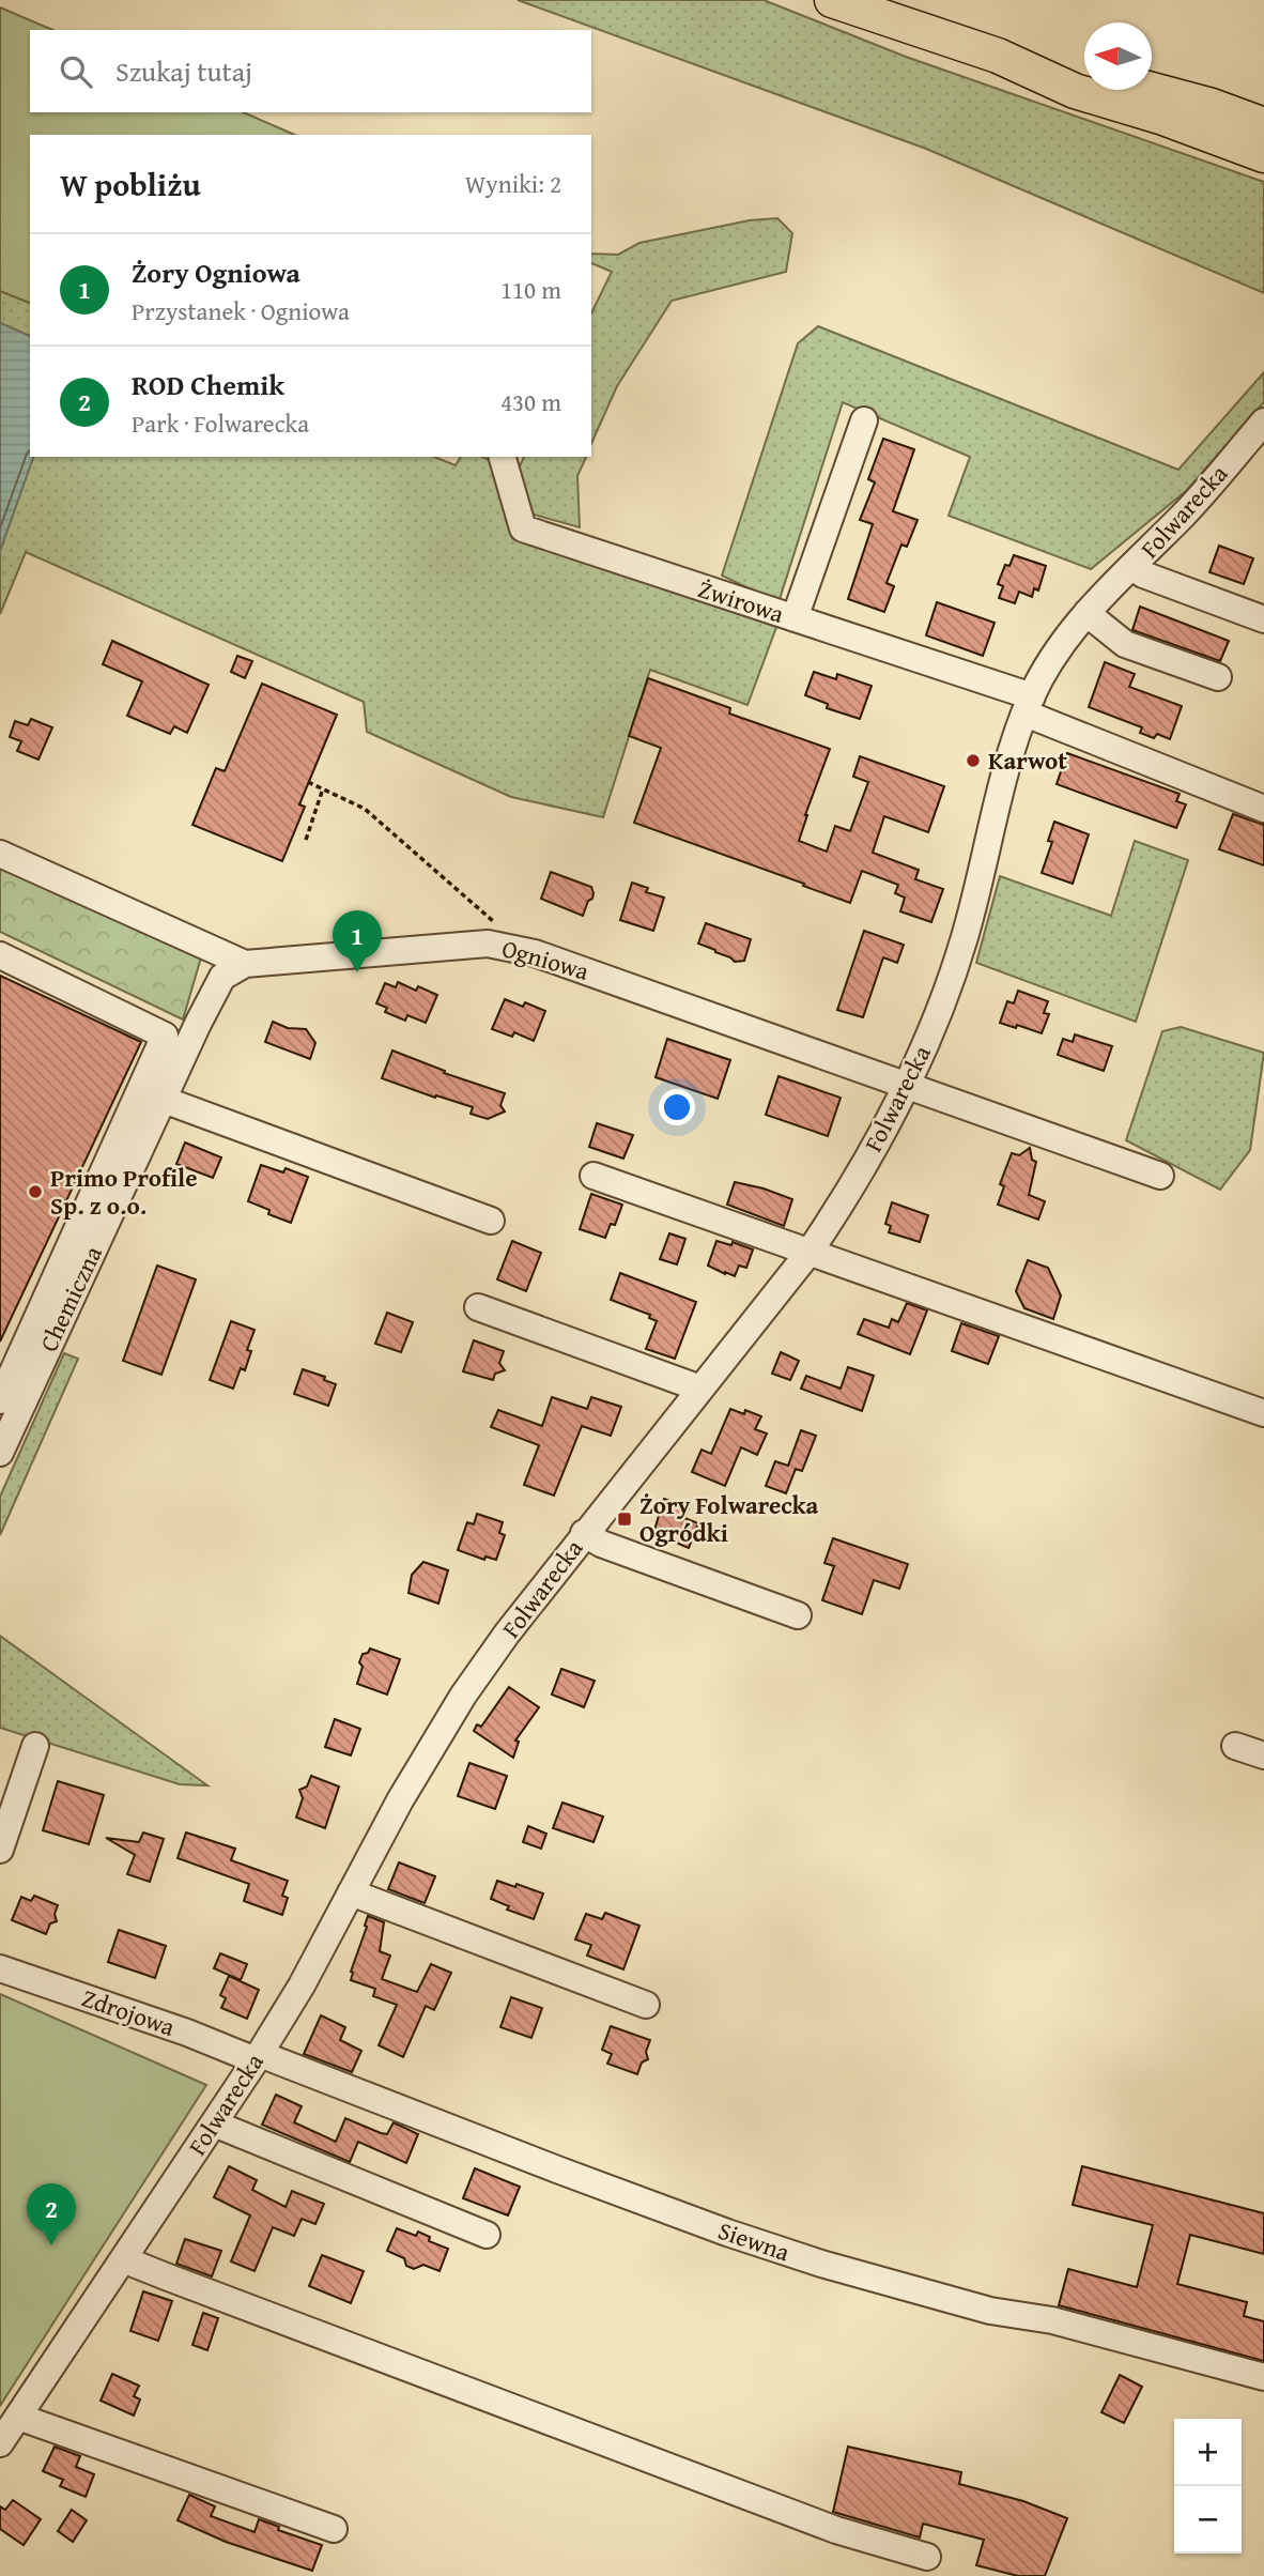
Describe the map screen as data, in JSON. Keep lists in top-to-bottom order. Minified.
{"streets":{"street":["Folwarecka","Żwirowa","Ogniowa","Chemiczna","Zdrojowa","Siewna"]},"crossings":[["Folwarecka","Żwirowa"],["Folwarecka","Ogniowa"],["Folwarecka","Zdrojowa"],["Folwarecka","Siewna"],["Zdrojowa","Siewna"]],"places":{"other":["Karwot","Primo Profile Sp. z o.o."],"transit":["Żory Folwarecka Ogródki"]},"north":"left","page":{"search":"Szukaj tutaj","heading":["W pobliżu","Wyniki: 2"],"list":[{"mark":"1","name":"Żory Ogniowa","note":"Przystanek · Ogniowa","value":"110 m"},{"mark":"2","name":"ROD Chemik","note":"Park · Folwarecka","value":"430 m"}],"pins":["1","2"],"map_buttons":["+","−"]}}
